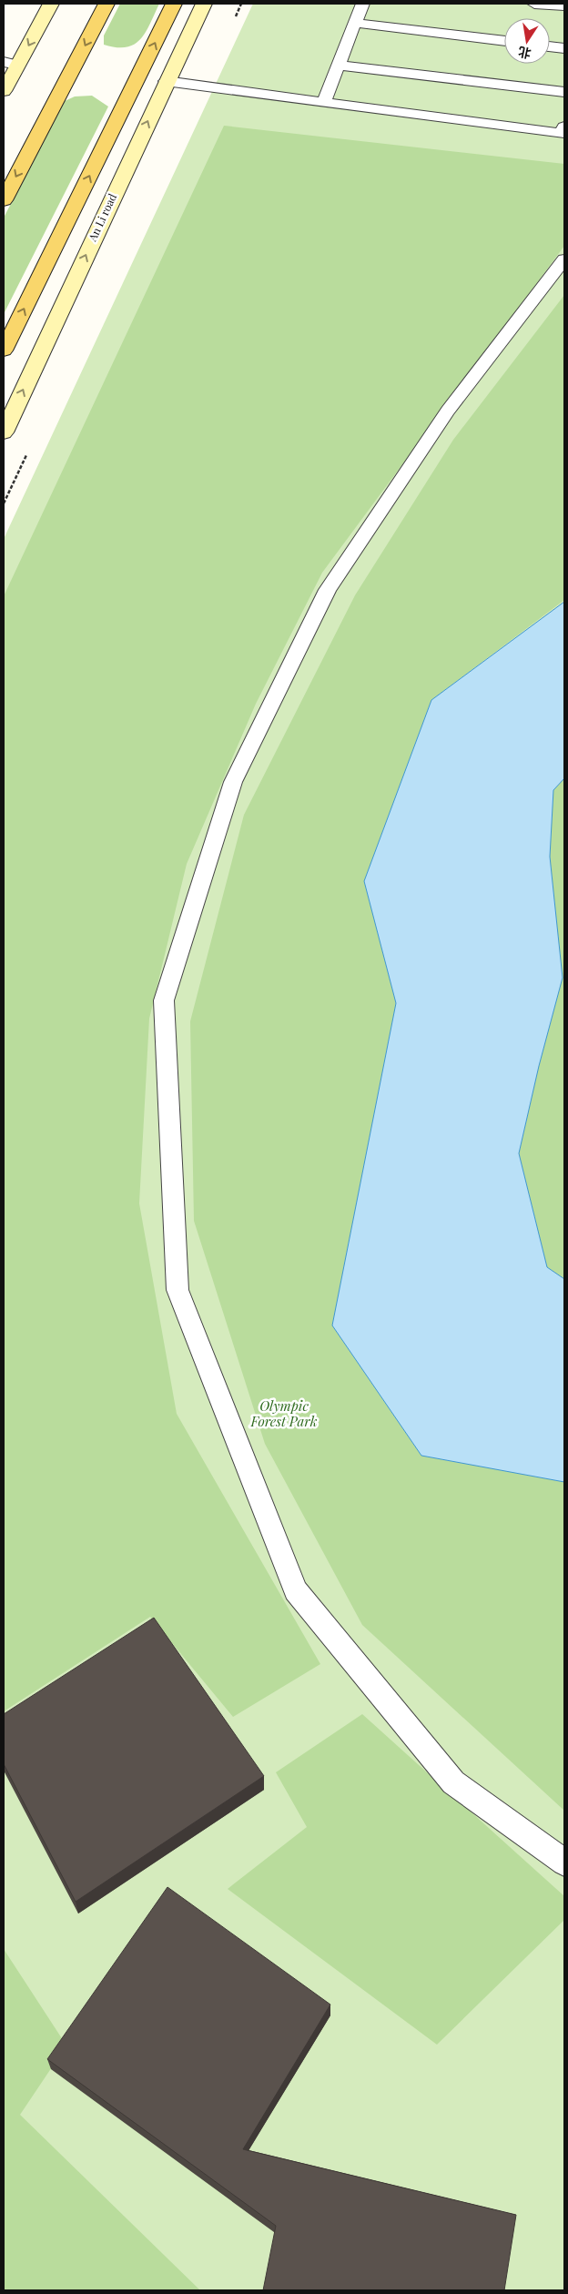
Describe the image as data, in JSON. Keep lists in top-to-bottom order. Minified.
{"streets":{"street":["An Li road"]},"one_way":["An Li road"],"parks":["Olympic Forest Park"],"north":"bottom"}
